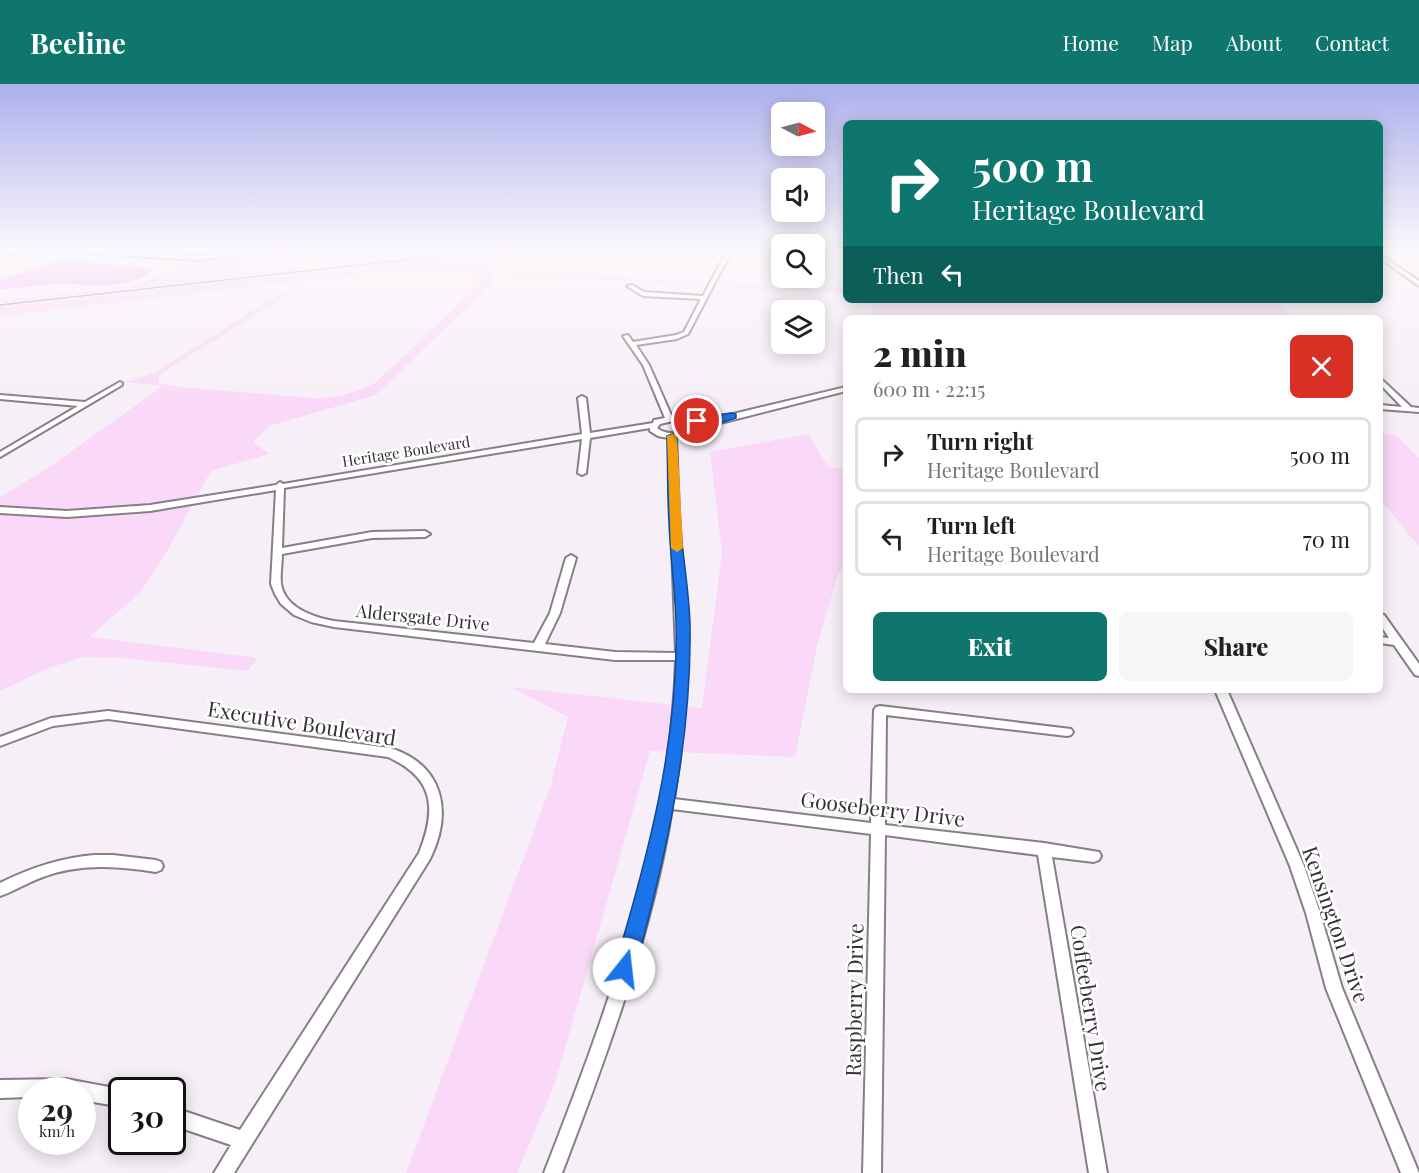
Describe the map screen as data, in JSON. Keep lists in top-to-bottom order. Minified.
{"streets":{"street":["Heritage Boulevard","Aldersgate Drive","Executive Boulevard","Gooseberry Drive","Kensington Drive","Raspberry Drive","Coffeeberry Drive"]},"crossings":[["Heritage Boulevard","Aldersgate Drive"],["Gooseberry Drive","Raspberry Drive"],["Gooseberry Drive","Coffeeberry Drive"]],"north":"right","page":{"header":"Beeline","nav":["Home","Map","About","Contact"],"turn":["500 m","Heritage Boulevard"],"then":"Then","heading":["2 min","600 m · 22:15"],"list":[{"name":"Turn right","note":"Heritage Boulevard","value":"500 m"},{"name":"Turn left","note":"Heritage Boulevard","value":"70 m"}],"buttons":["Exit","Share"],"speed":"29 km/h","limit":"30"}}
